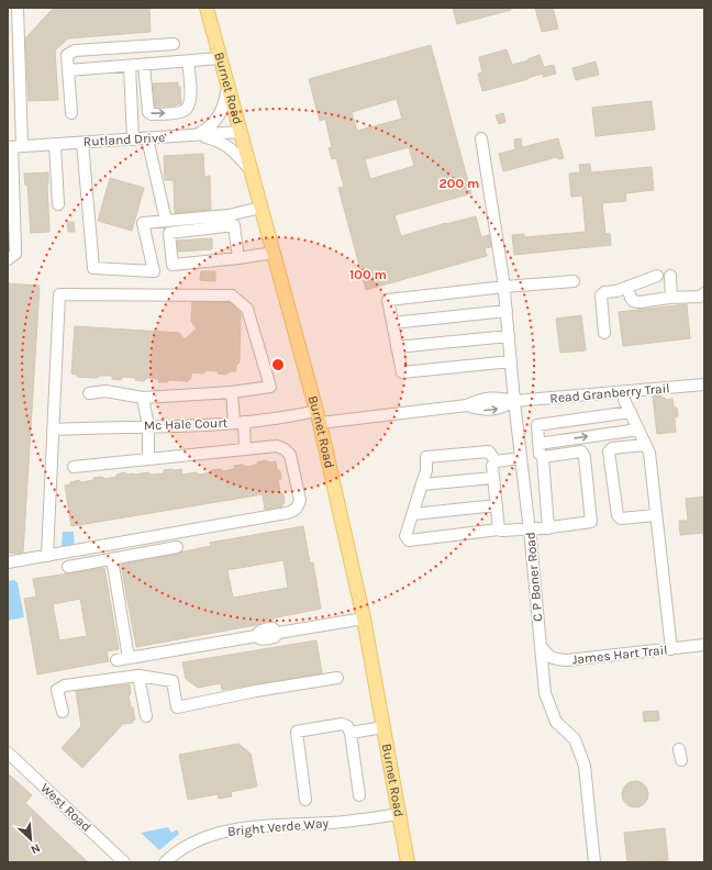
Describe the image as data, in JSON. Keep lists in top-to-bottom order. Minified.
{"streets":{"main road":["Burnet Road"],"street":["Rutland Drive","Read Granberry Trail","Mc Hale Court","C P Boner Road","James Hart Trail","West Road","Bright Verde Way"]},"crossings":[["Burnet Road","Rutland Drive"],["Burnet Road","Read Granberry Trail"],["Burnet Road","Mc Hale Court"],["Burnet Road","Bright Verde Way"],["Read Granberry Trail","Mc Hale Court"],["Read Granberry Trail","C P Boner Road"],["C P Boner Road","James Hart Trail"]],"north":"bottom right","rings":["200 m","100 m"]}
